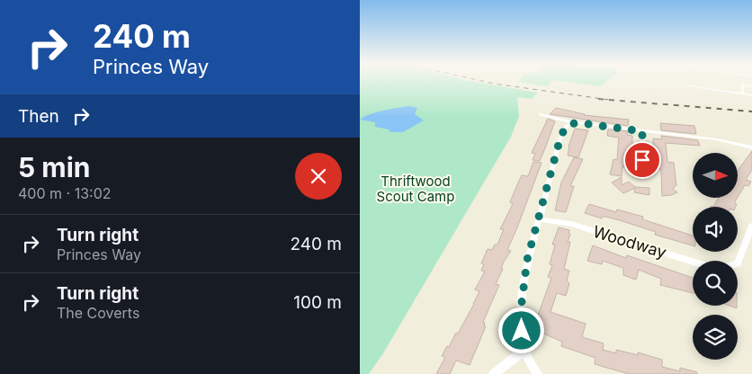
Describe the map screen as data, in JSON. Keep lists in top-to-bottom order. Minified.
{"streets":{"street":["Woodway"]},"parks":["Thriftwood Scout Camp"],"north":"right","page":{"turn":["240 m","Princes Way"],"then":"Then","heading":["5 min","400 m · 13:02"],"list":[{"name":"Turn right","note":"Princes Way","value":"240 m"},{"name":"Turn right","note":"The Coverts","value":"100 m"}]}}
